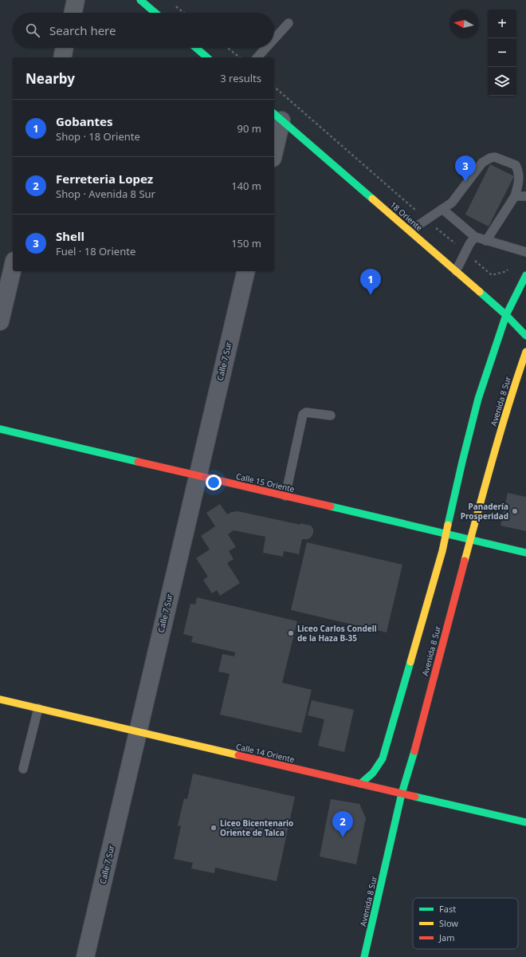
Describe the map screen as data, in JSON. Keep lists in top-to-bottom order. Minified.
{"streets":{"main road":["18 Oriente","Avenida 8 Sur","Calle 15 Oriente","Calle 14 Oriente"],"street":["Calle 7 Sur"]},"crossings":[["18 Oriente","Avenida 8 Sur"],["Calle 7 Sur","Calle 15 Oriente"],["Calle 7 Sur","Calle 14 Oriente"],["Avenida 8 Sur","Calle 15 Oriente"],["Avenida 8 Sur","Calle 14 Oriente"]],"places":["Panadería Prosperidad","Liceo Carlos Condell de la Haza B-35","Liceo Bicentenario Oriente de Talca"],"legend":["Fast","Slow","Jam"],"north":"left","page":{"map_buttons":["+","−"],"search":"Search here","heading":["Nearby","3 results"],"list":[{"mark":"1","name":"Gobantes","note":"Shop · 18 Oriente","value":"90 m"},{"mark":"2","name":"Ferreteria Lopez","note":"Shop · Avenida 8 Sur","value":"140 m"},{"mark":"3","name":"Shell","note":"Fuel · 18 Oriente","value":"150 m"}],"pins":["3","1","2"]}}
